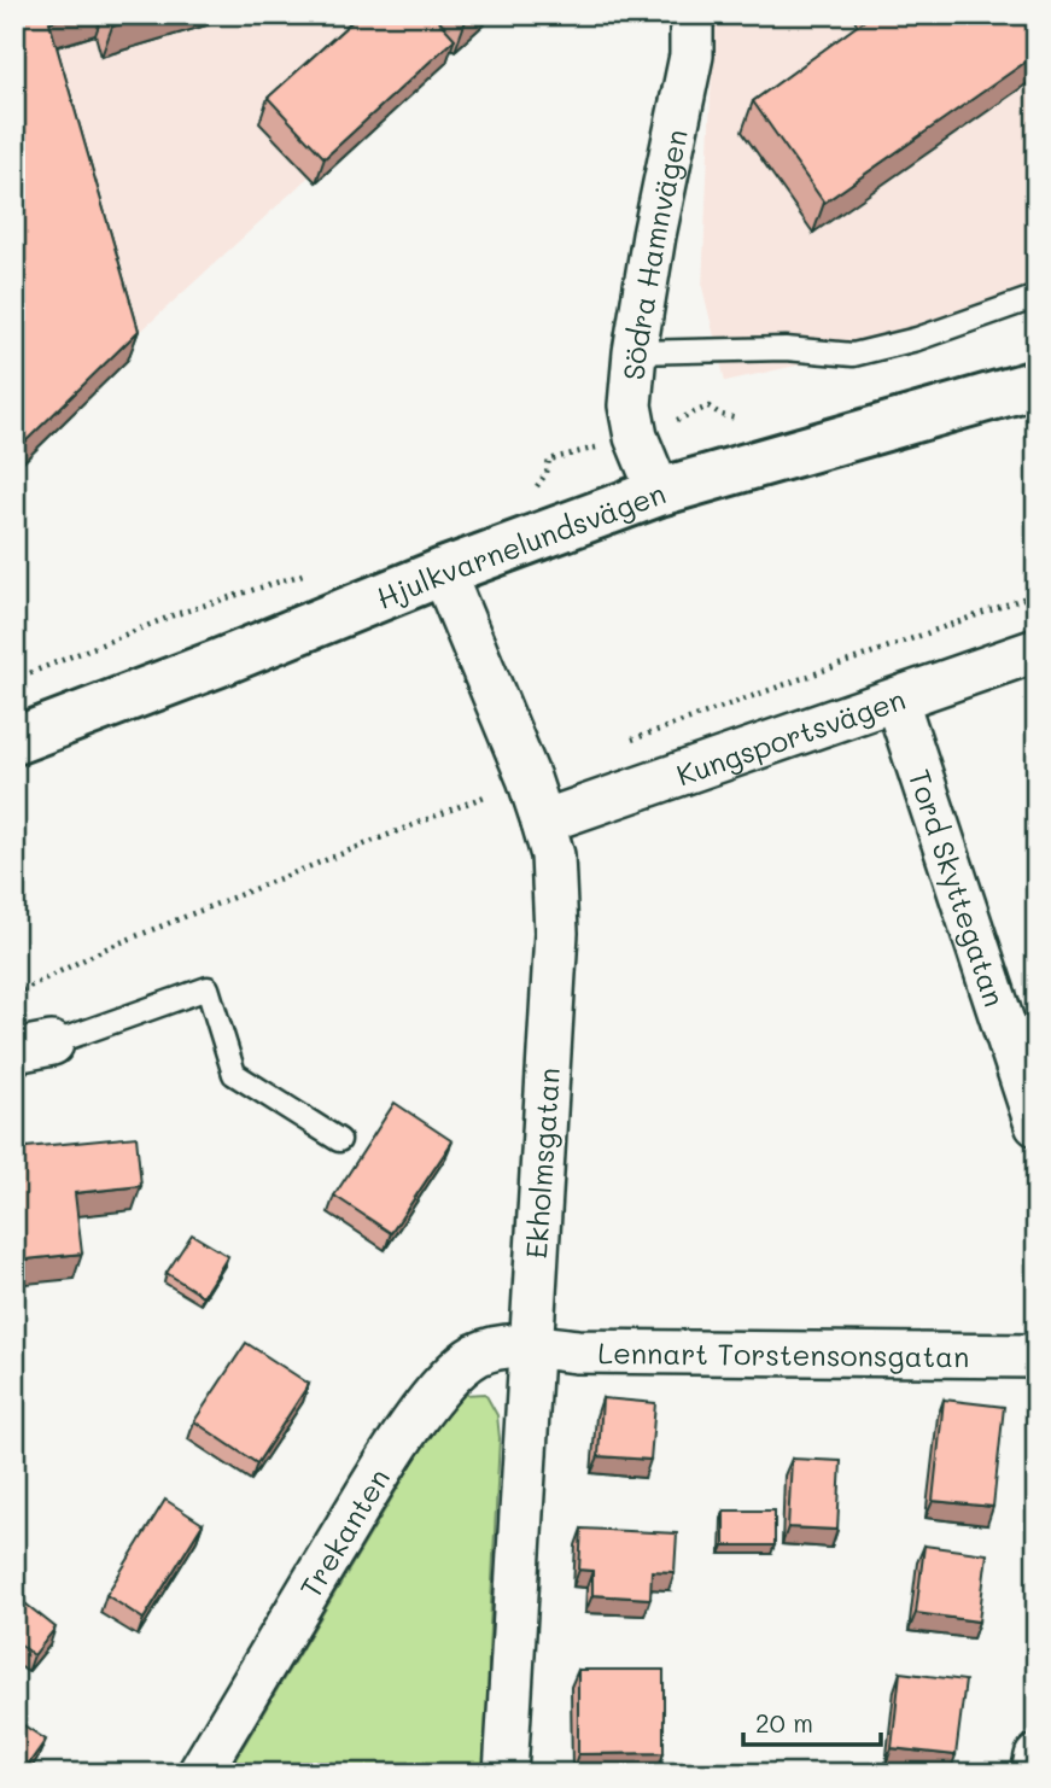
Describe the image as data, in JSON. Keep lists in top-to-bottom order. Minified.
{"streets":{"street":["Södra Hamnvägen","Hjulkvarnelundsvägen","Kungsportsvägen","Tord Skyttegatan","Ekholmsgatan","Lennart Torstensonsgatan","Trekanten"]},"crossings":[["Södra Hamnvägen","Hjulkvarnelundsvägen"],["Hjulkvarnelundsvägen","Ekholmsgatan"],["Kungsportsvägen","Tord Skyttegatan"],["Kungsportsvägen","Ekholmsgatan"],["Ekholmsgatan","Lennart Torstensonsgatan"],["Ekholmsgatan","Trekanten"],["Lennart Torstensonsgatan","Trekanten"]],"scale_bar":"20 m"}
